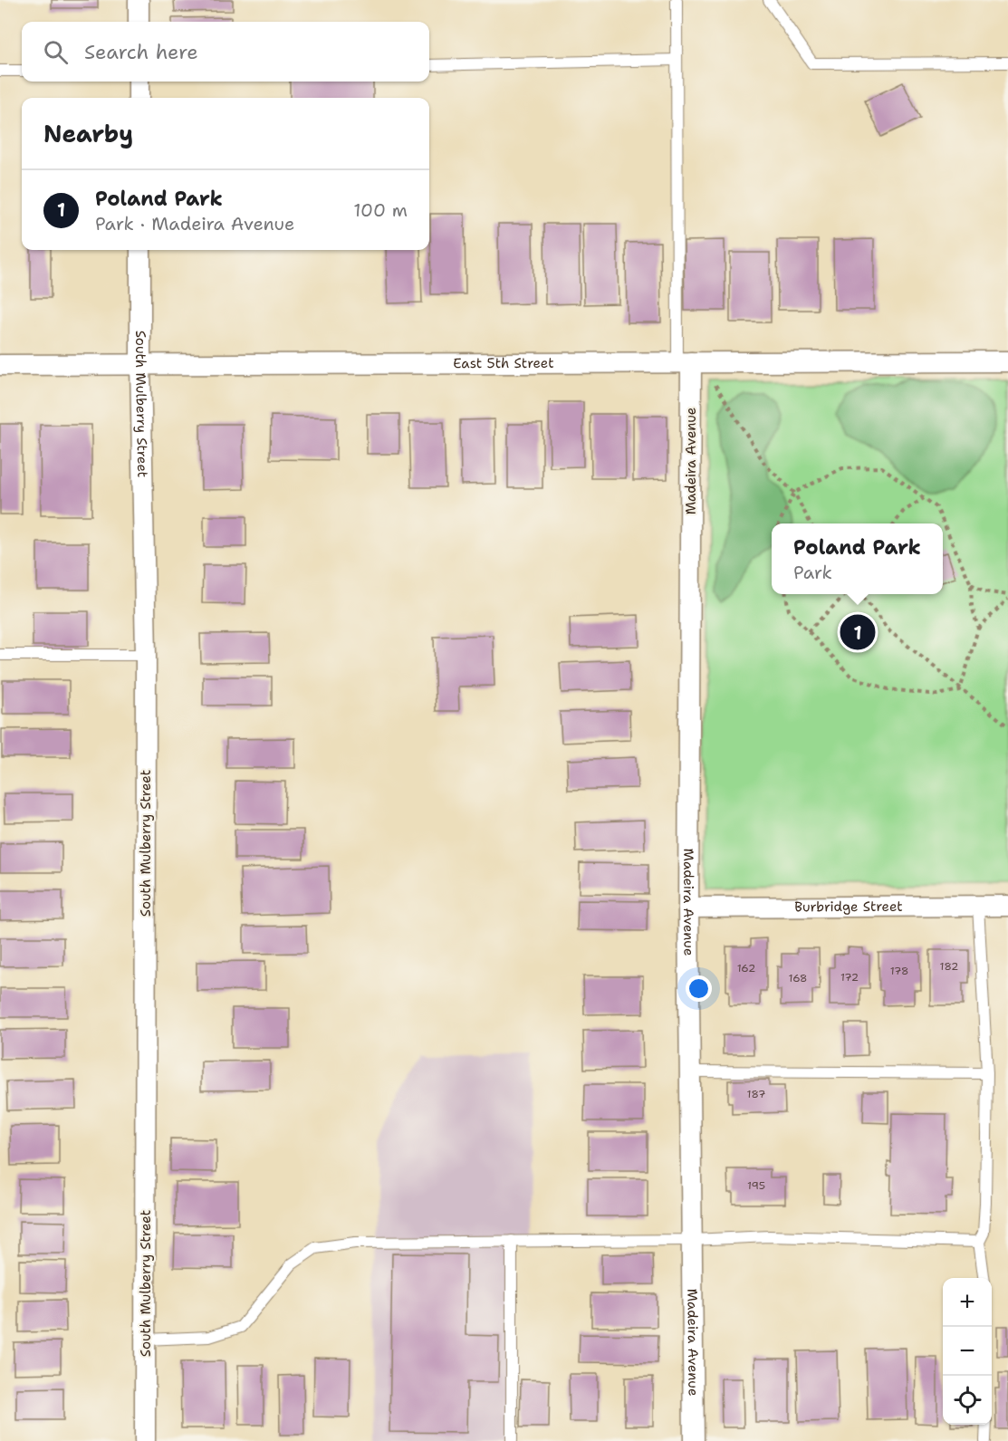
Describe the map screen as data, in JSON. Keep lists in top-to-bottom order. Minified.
{"streets":{"street":["East 5th Street","South Mulberry Street","Madeira Avenue","Burbridge Street"]},"crossings":[["East 5th Street","South Mulberry Street"],["East 5th Street","Madeira Avenue"],["Madeira Avenue","Burbridge Street"]],"house_numbers":["182","162","178","172","168","187","195"],"page":{"search":"Search here","heading":"Nearby","list":[{"mark":"1","name":"Poland Park","note":"Park · Madeira Avenue","value":"100 m"}],"popup":["Poland Park","Park"],"pins":"1","map_buttons":["+","−"]}}
